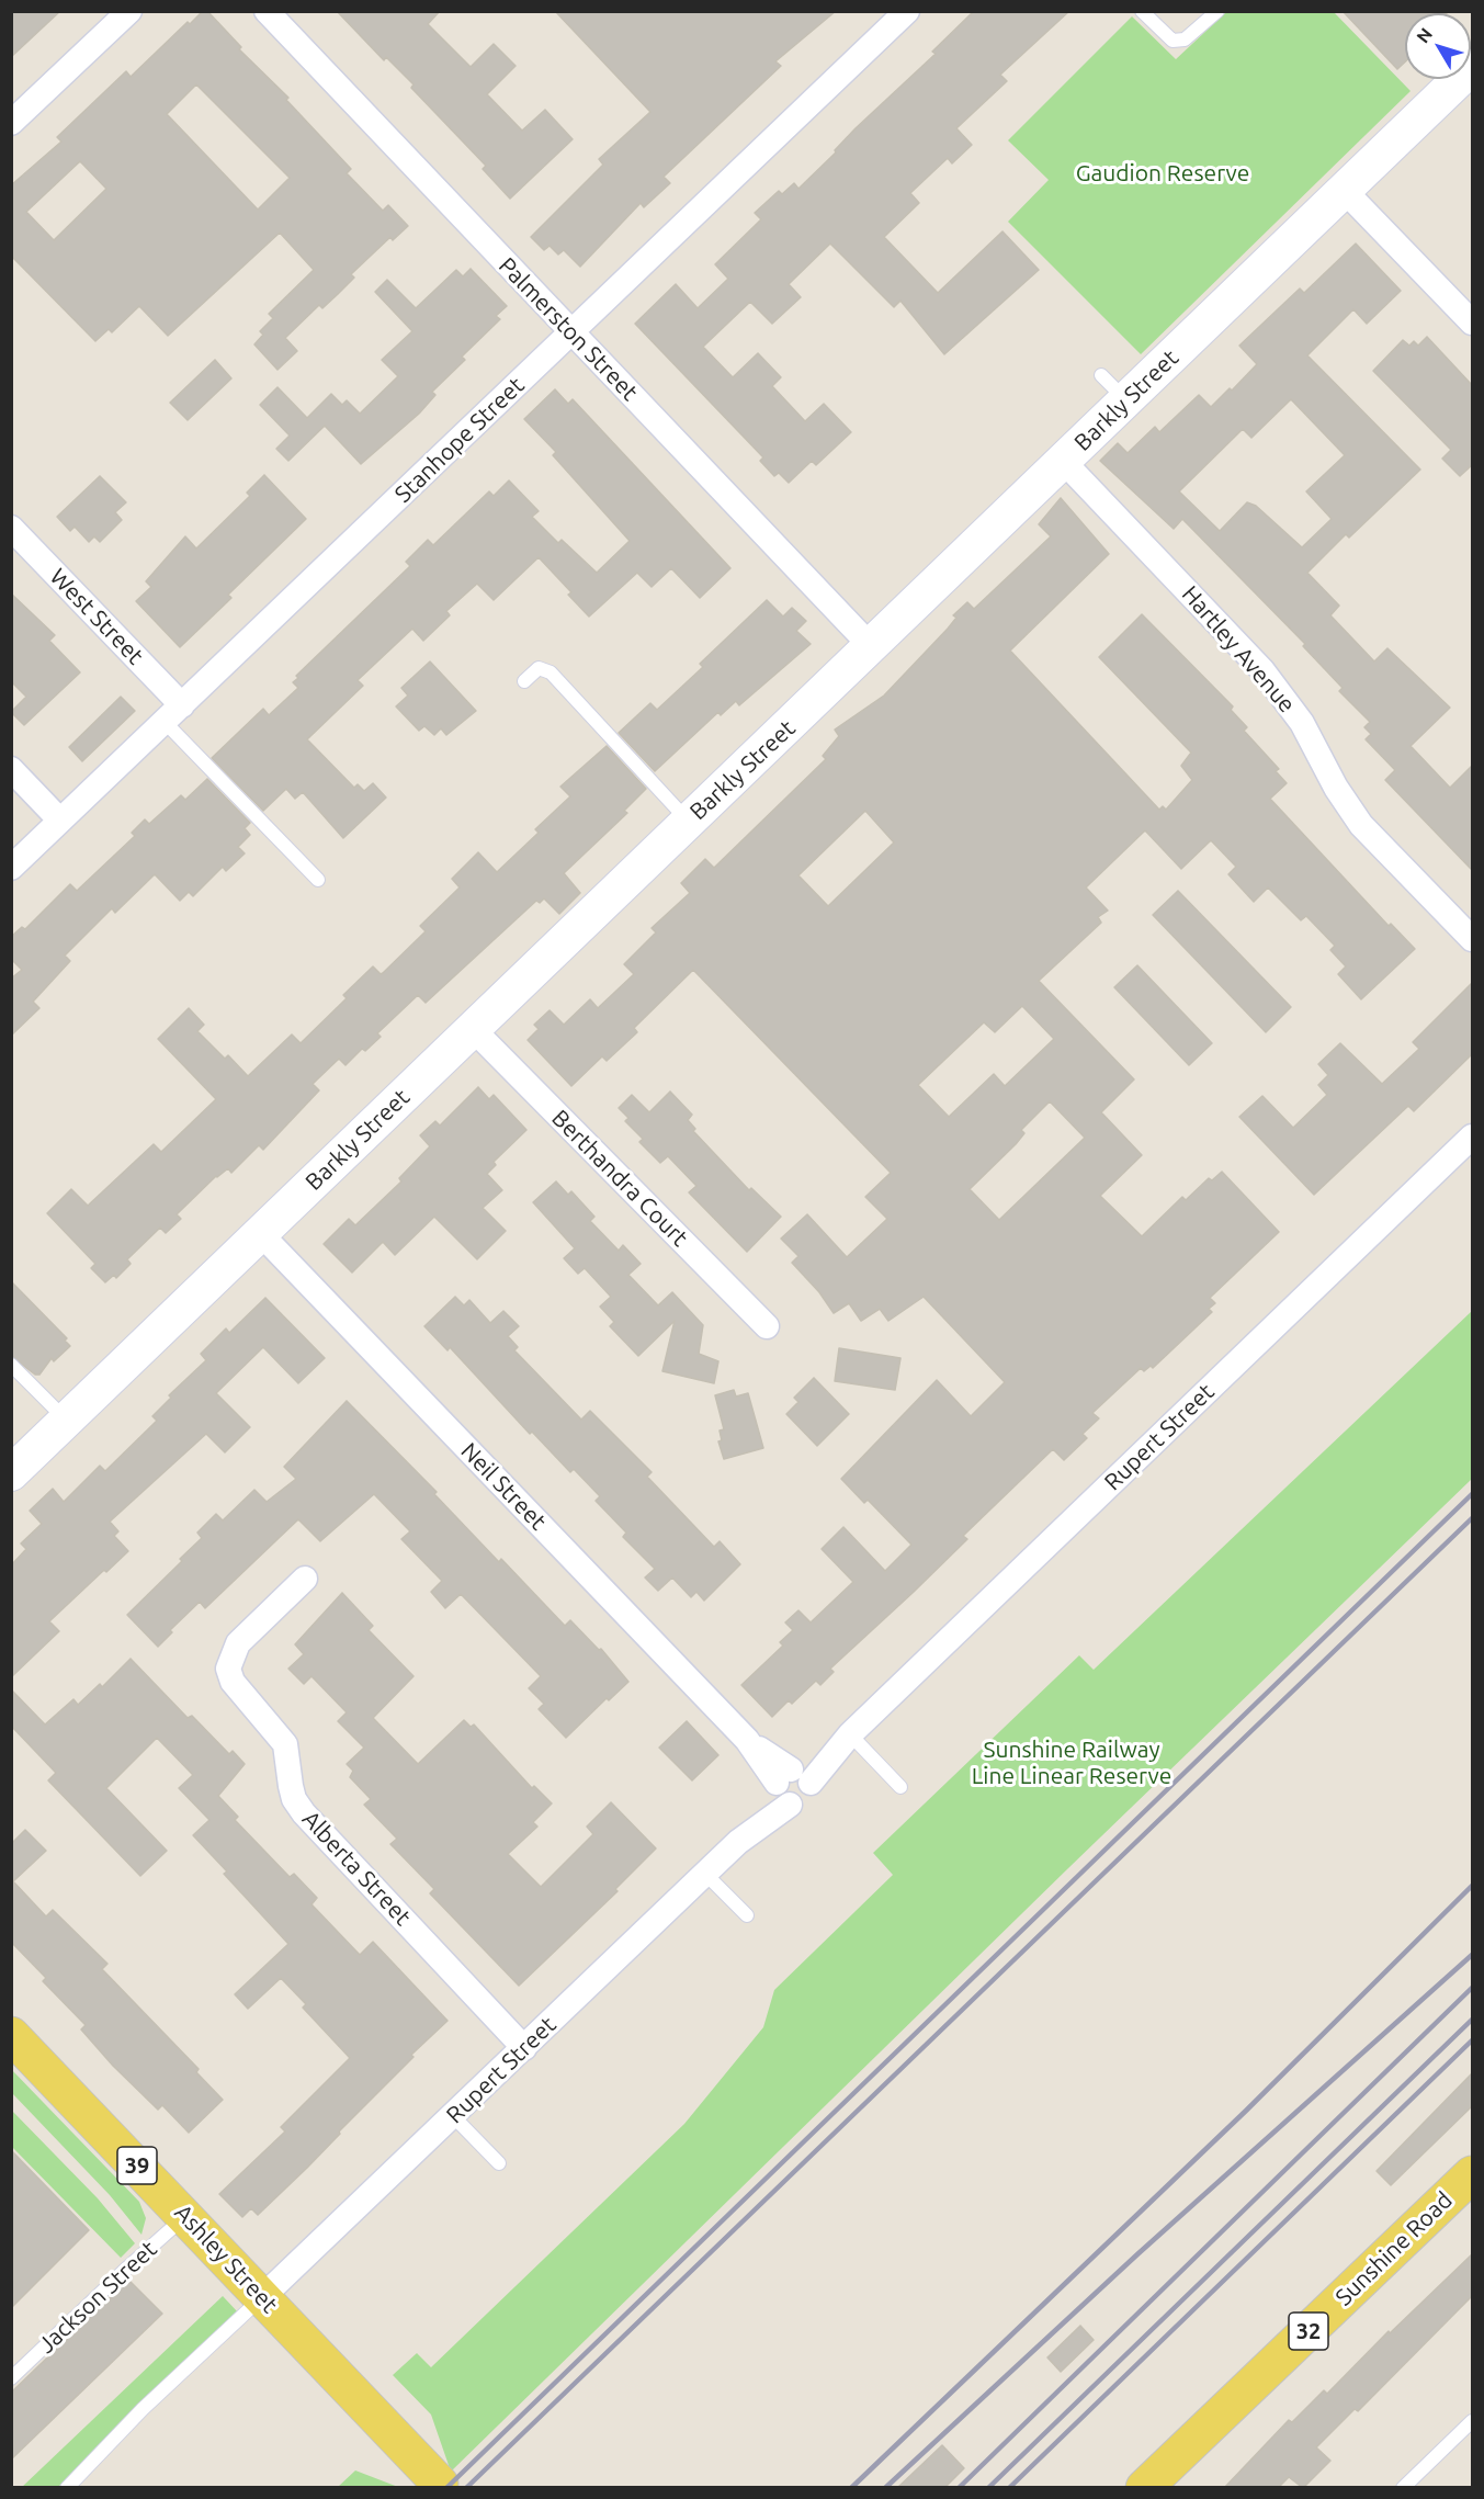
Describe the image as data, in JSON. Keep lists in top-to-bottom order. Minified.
{"streets":{"main road":["39","Sunshine Road","Ashley Street","32"],"street":["Palmerston Street","Barkly Street","Stanhope Street","West Street","Hartley Avenue","Berthandra Court","Rupert Street","Neil Street","Alberta Street"],"lane":["Jackson Street"]},"crossings":[["Palmerston Street","Barkly Street"],["Palmerston Street","Stanhope Street"],["Barkly Street","Hartley Avenue"],["Barkly Street","Berthandra Court"],["Barkly Street","Neil Street"],["Stanhope Street","West Street"],["Rupert Street","Neil Street"],["Rupert Street","Alberta Street"],["Rupert Street","Ashley Street"],["Ashley Street","Jackson Street"]],"parks":["Gaudion Reserve","Sunshine Railway Line Linear Reserve"],"north":"top left"}
